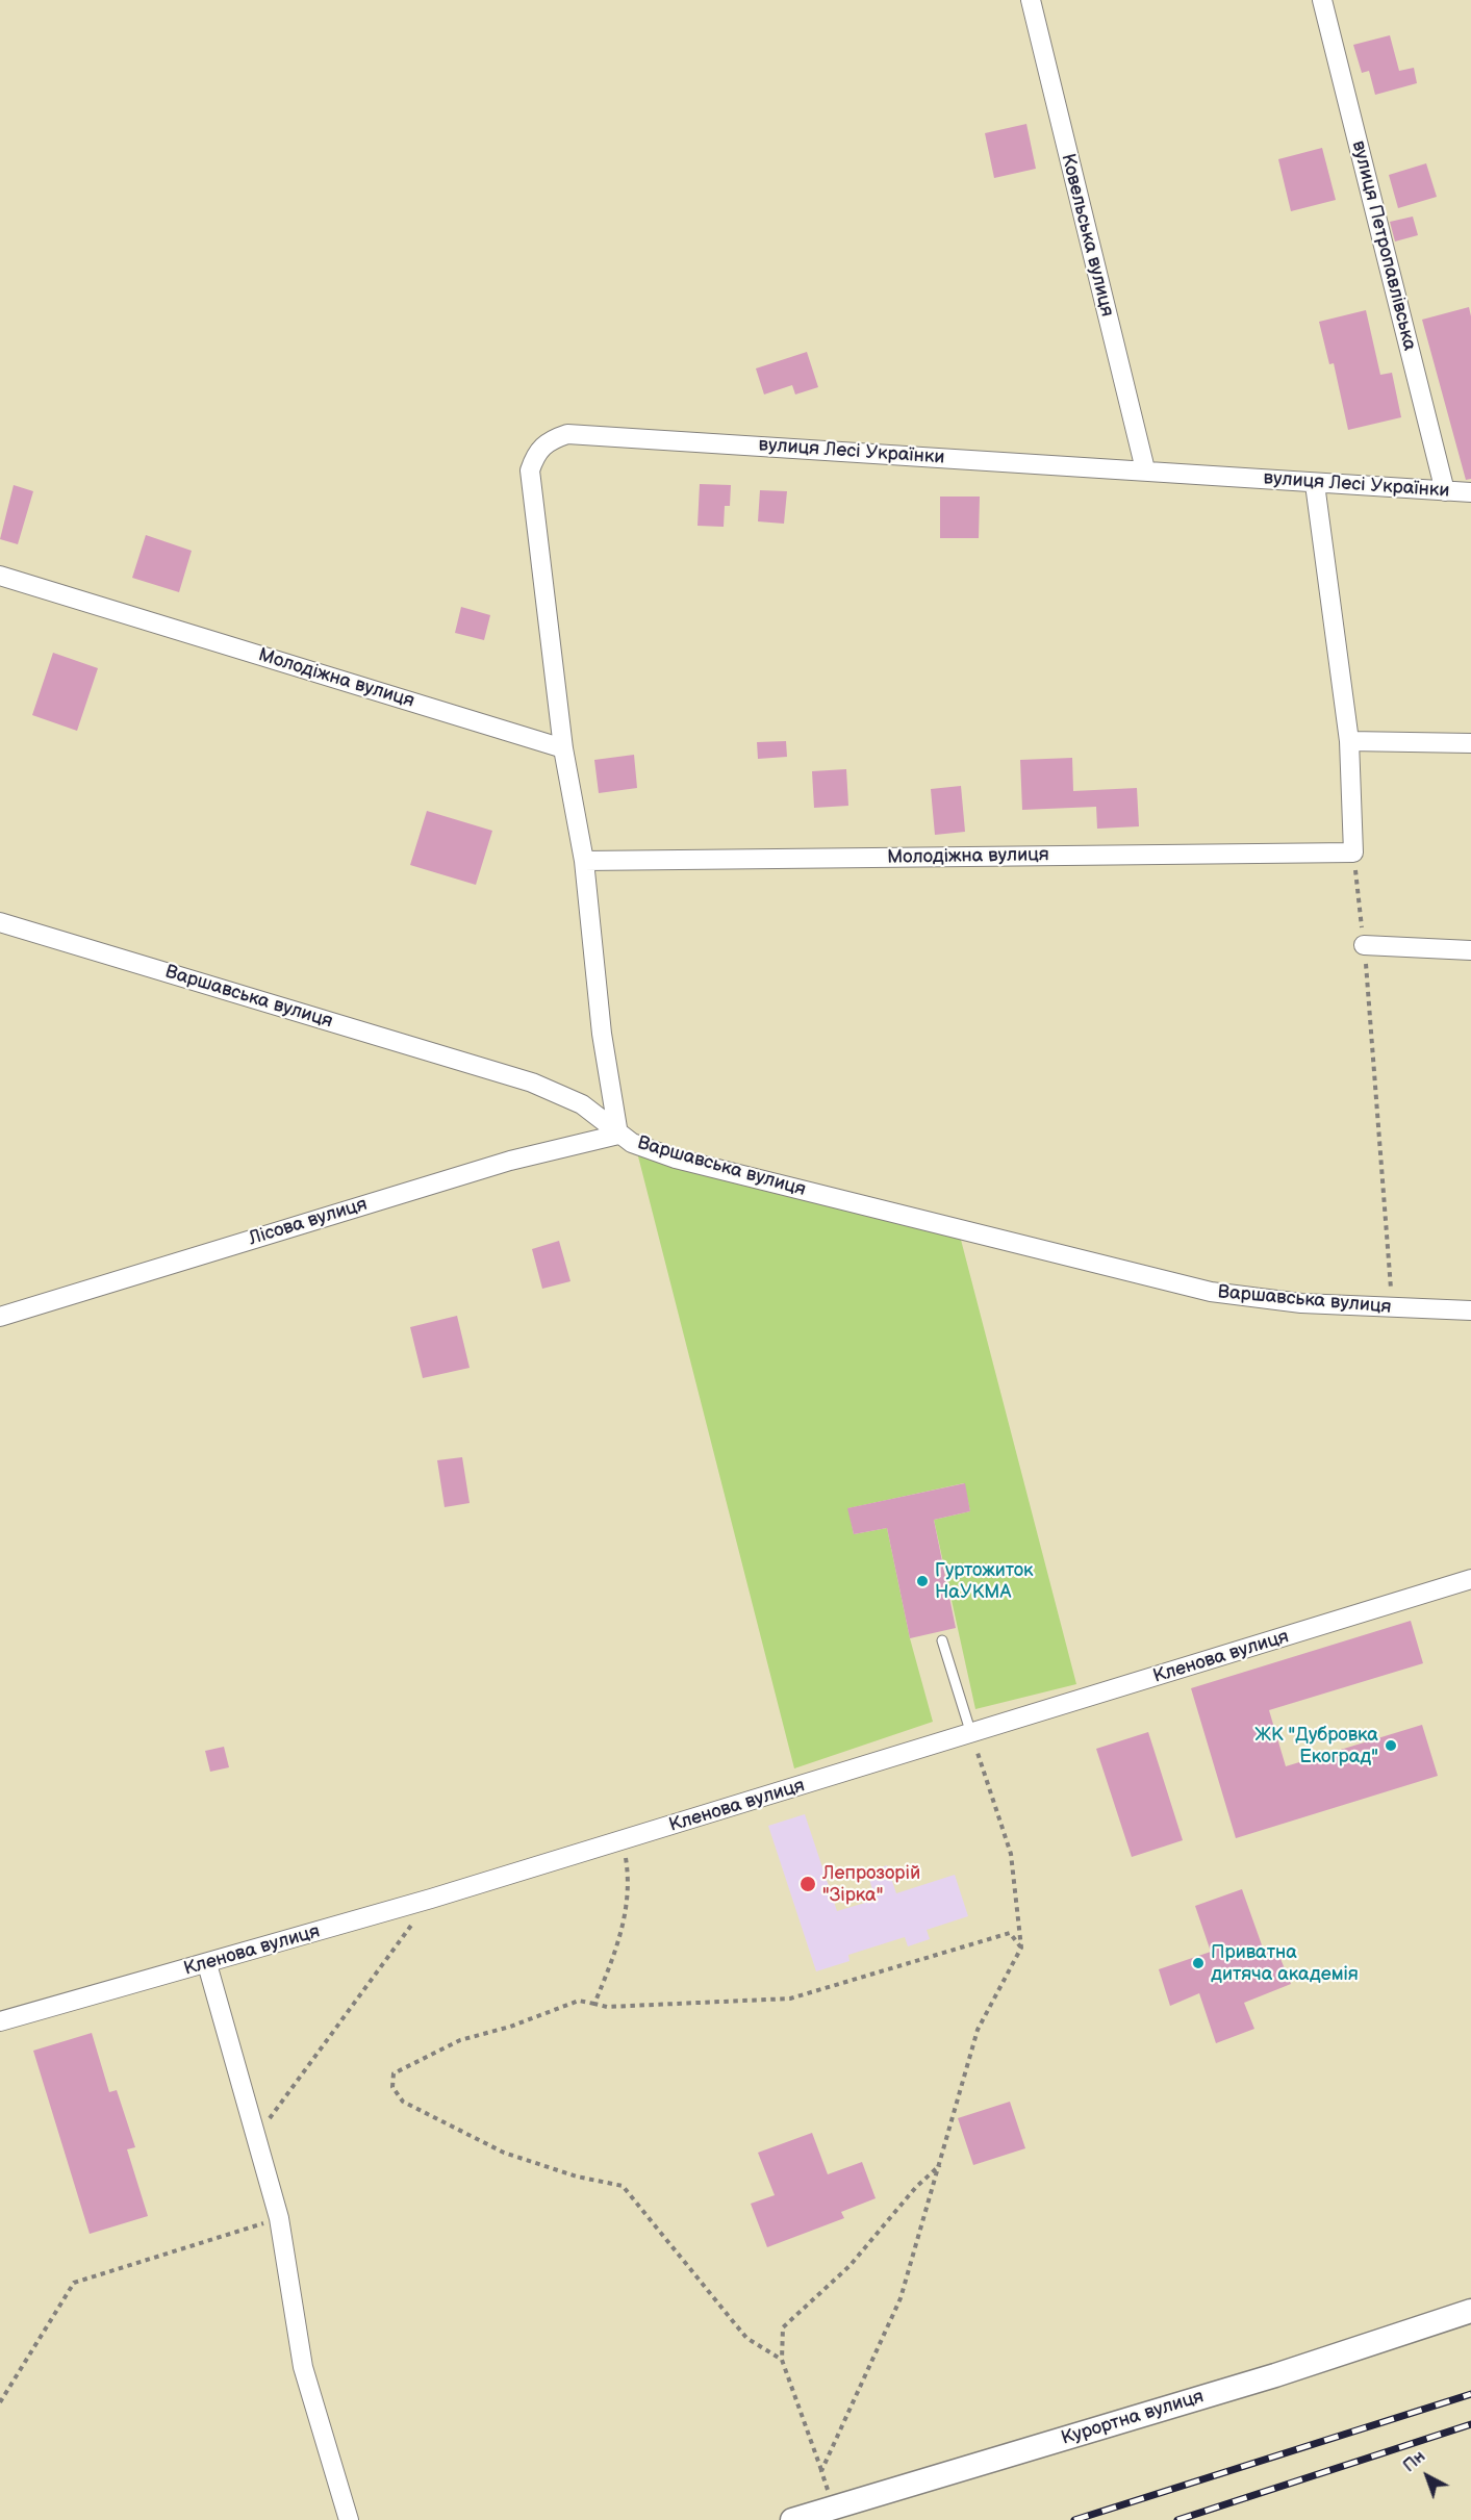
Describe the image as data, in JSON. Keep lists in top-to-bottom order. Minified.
{"streets":{"street":["Ковельська вулиця","вулиця Петропавлівська","вулиця Лесі Українки","Молодіжна вулиця","Варшавська вулиця","Лісова вулиця","Кленова вулиця","Курортна вулиця"]},"crossings":[["Ковельська вулиця","вулиця Лесі Українки"],["вулиця Петропавлівська","вулиця Лесі Українки"],["вулиця Лесі Українки","Молодіжна вулиця"],["Варшавська вулиця","Лісова вулиця"]],"places":["Гуртожиток НаУКМА","ЖК \"Дубровка Екоград\"","Лепрозорій \"Зірка\"","Приватна дитяча академiя"],"north":"top left"}
